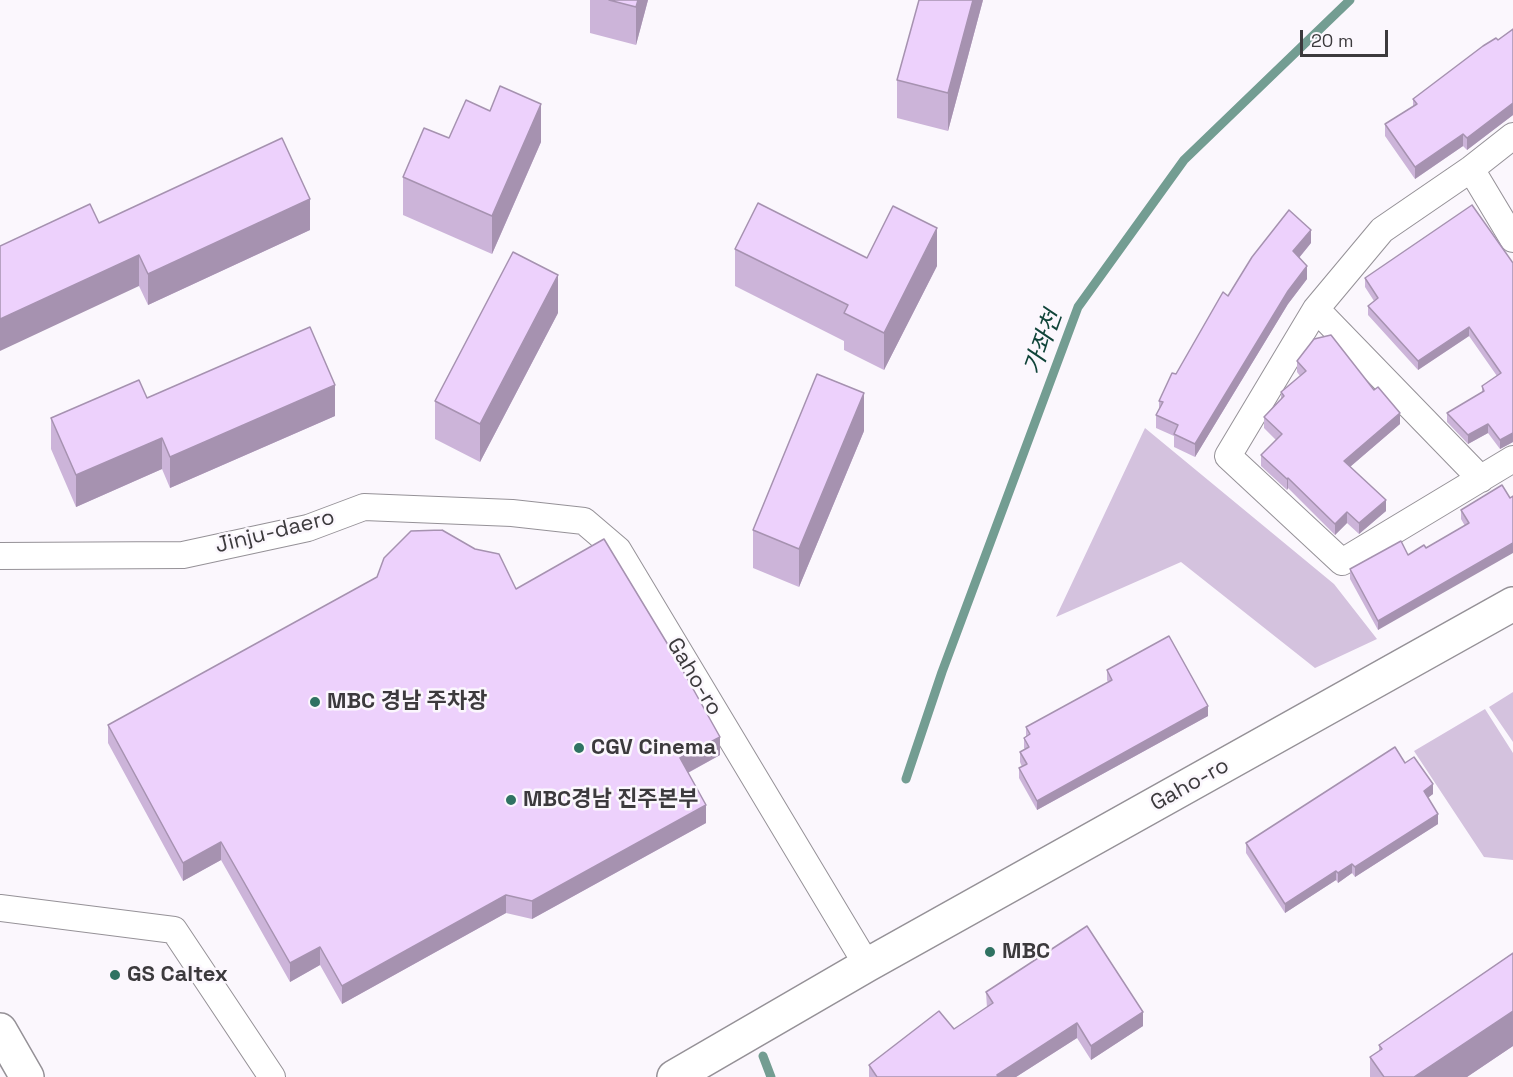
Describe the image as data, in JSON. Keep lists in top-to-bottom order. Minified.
{"streets":{"street":["Jinju-daero","Gaho-ro"]},"crossings":[["Jinju-daero","Gaho-ro"]],"water":["가좌천"],"places":["MBC 경남 주차장","CGV Cinema","MBC경남 진주본부","MBC","GS Caltex"],"scale_bar":"20 m"}
